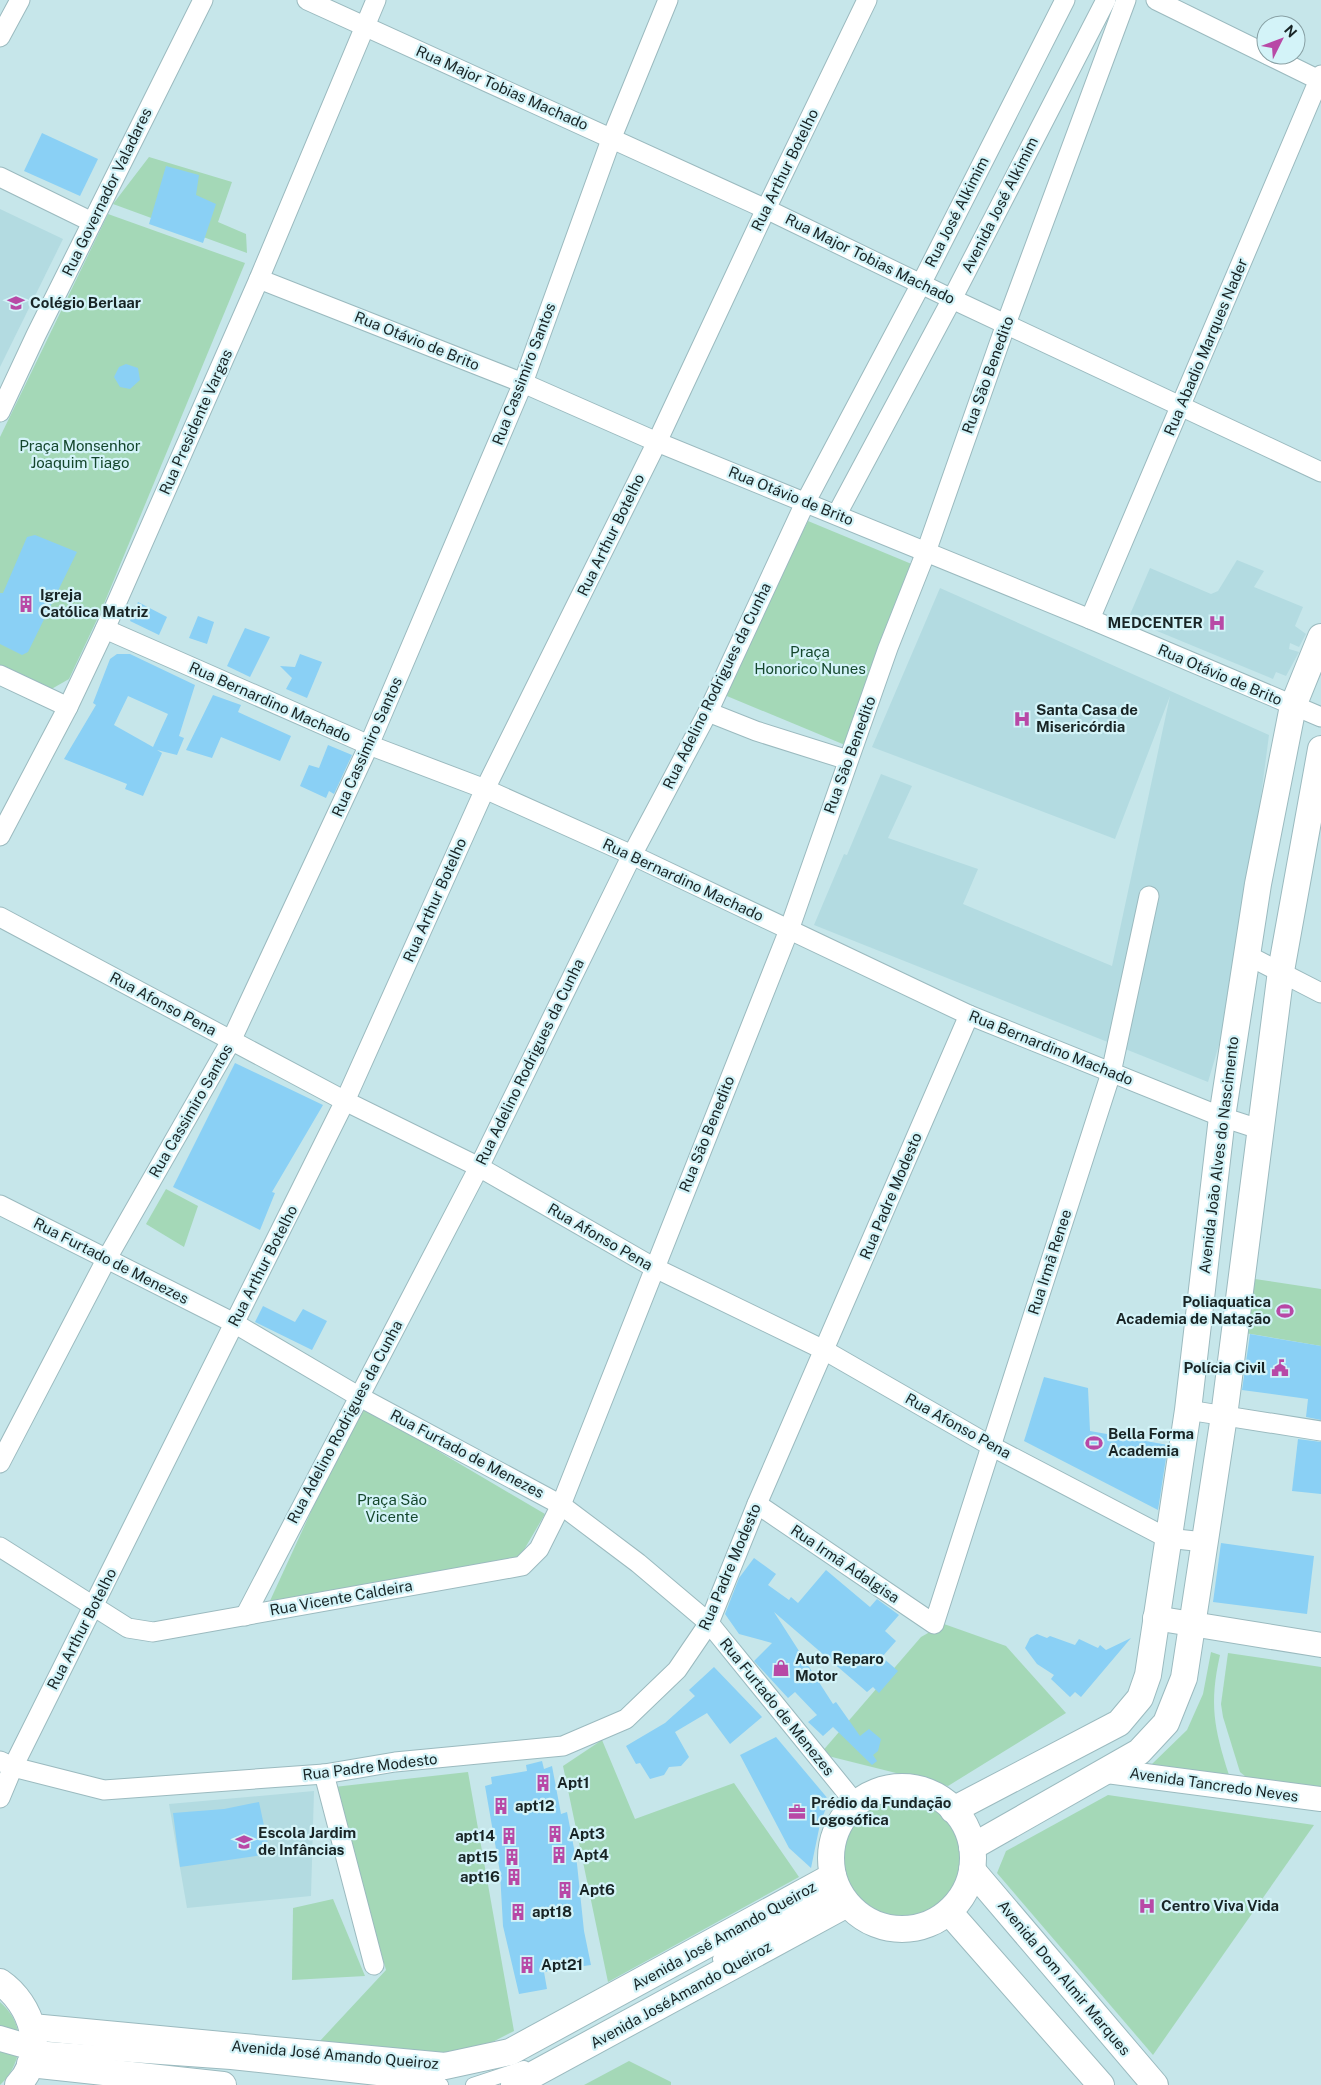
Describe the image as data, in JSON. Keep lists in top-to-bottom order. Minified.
{"streets":{"main road":["Avenida João Alves do Nascimento","Avenida José Amando Queiroz","Avenida Dom Almir Marques","Avenida JoséAmando Queiroz"],"street":["Rua Major Tobias Machado","Rua Arthur Botelho","Rua Governador Valadares","Avenida José Alkimim","Rua José Alkimim","Rua Otávio de Brito","Rua Abadio Marques Nader","Rua Cassimiro Santos","Rua São Benedito","Rua Presidente Vargas","Rua Adelino Rodrigues da Cunha","Rua Bernardino Machado","Rua Afonso Pena","Rua Padre Modesto","Rua Furtado de Menezes","Rua Irmã Renee","Rua Irmã Adalgisa","Rua Vicente Caldeira","Avenida Tancredo Neves"]},"crossings":[["Rua Major Tobias Machado","Rua Arthur Botelho"],["Rua Major Tobias Machado","Avenida José Alkimim"],["Rua Major Tobias Machado","Rua José Alkimim"],["Rua Major Tobias Machado","Rua Abadio Marques Nader"],["Rua Major Tobias Machado","Rua Cassimiro Santos"],["Rua Major Tobias Machado","Rua São Benedito"],["Rua Major Tobias Machado","Rua Presidente Vargas"],["Rua Arthur Botelho","Rua Otávio de Brito"],["Rua Arthur Botelho","Rua Bernardino Machado"],["Rua Arthur Botelho","Rua Afonso Pena"],["Rua Arthur Botelho","Rua Padre Modesto"],["Rua Arthur Botelho","Rua Furtado de Menezes"],["Rua Arthur Botelho","Rua Vicente Caldeira"],["Avenida José Alkimim","Rua Otávio de Brito"],["Rua José Alkimim","Rua Otávio de Brito"],["Rua José Alkimim","Rua Adelino Rodrigues da Cunha"],["Rua Otávio de Brito","Rua Abadio Marques Nader"],["Rua Otávio de Brito","Rua Cassimiro Santos"],["Rua Otávio de Brito","Rua São Benedito"],["Rua Otávio de Brito","Rua Presidente Vargas"],["Rua Otávio de Brito","Rua Adelino Rodrigues da Cunha"],["Rua Otávio de Brito","Avenida João Alves do Nascimento"],["Rua Cassimiro Santos","Rua Bernardino Machado"],["Rua Cassimiro Santos","Rua Afonso Pena"],["Rua Cassimiro Santos","Rua Furtado de Menezes"],["Rua São Benedito","Rua Bernardino Machado"],["Rua São Benedito","Rua Afonso Pena"],["Rua São Benedito","Rua Furtado de Menezes"],["Rua São Benedito","Rua Vicente Caldeira"],["Rua Presidente Vargas","Rua Bernardino Machado"],["Rua Adelino Rodrigues da Cunha","Rua Bernardino Machado"],["Rua Adelino Rodrigues da Cunha","Rua Afonso Pena"],["Rua Adelino Rodrigues da Cunha","Rua Furtado de Menezes"],["Rua Adelino Rodrigues da Cunha","Rua Vicente Caldeira"],["Rua Bernardino Machado","Avenida João Alves do Nascimento"],["Rua Bernardino Machado","Rua Padre Modesto"],["Rua Bernardino Machado","Rua Irmã Renee"],["Rua Afonso Pena","Avenida João Alves do Nascimento"],["Rua Afonso Pena","Rua Padre Modesto"],["Rua Afonso Pena","Rua Irmã Renee"],["Avenida João Alves do Nascimento","Rua Furtado de Menezes"],["Avenida João Alves do Nascimento","Avenida José Amando Queiroz"],["Avenida João Alves do Nascimento","Avenida Dom Almir Marques"],["Avenida João Alves do Nascimento","Avenida JoséAmando Queiroz"],["Rua Padre Modesto","Rua Furtado de Menezes"],["Rua Padre Modesto","Rua Irmã Adalgisa"],["Rua Furtado de Menezes","Rua Vicente Caldeira"],["Rua Furtado de Menezes","Avenida José Amando Queiroz"],["Rua Furtado de Menezes","Avenida Dom Almir Marques"],["Rua Furtado de Menezes","Avenida JoséAmando Queiroz"],["Rua Irmã Renee","Rua Irmã Adalgisa"],["Avenida José Amando Queiroz","Avenida Dom Almir Marques"],["Avenida José Amando Queiroz","Avenida JoséAmando Queiroz"],["Avenida Dom Almir Marques","Avenida JoséAmando Queiroz"]],"parks":["Praça Monsenhor Joaquim Tiago","Praça Honorico Nunes","Praça São Vicente"],"places":{"school or university":["Colégio Berlaar","Escola Jardim de Infâncias"],"building":["Igreja Católica Matriz","Apt1","apt12","Apt3","apt14","Apt4","apt15","apt16","Apt6","apt18","Apt21"],"hospital":["MEDCENTER","Santa Casa de Misericórdia","Centro Viva Vida"],"sports":["Poliaquatica Academia de Natação","Bella Forma Academia"],"public building":["Polícia Civil"],"shop":["Auto Reparo Motor"],"office":["Prédio da Fundação Logosófica"]},"north":"top right"}
